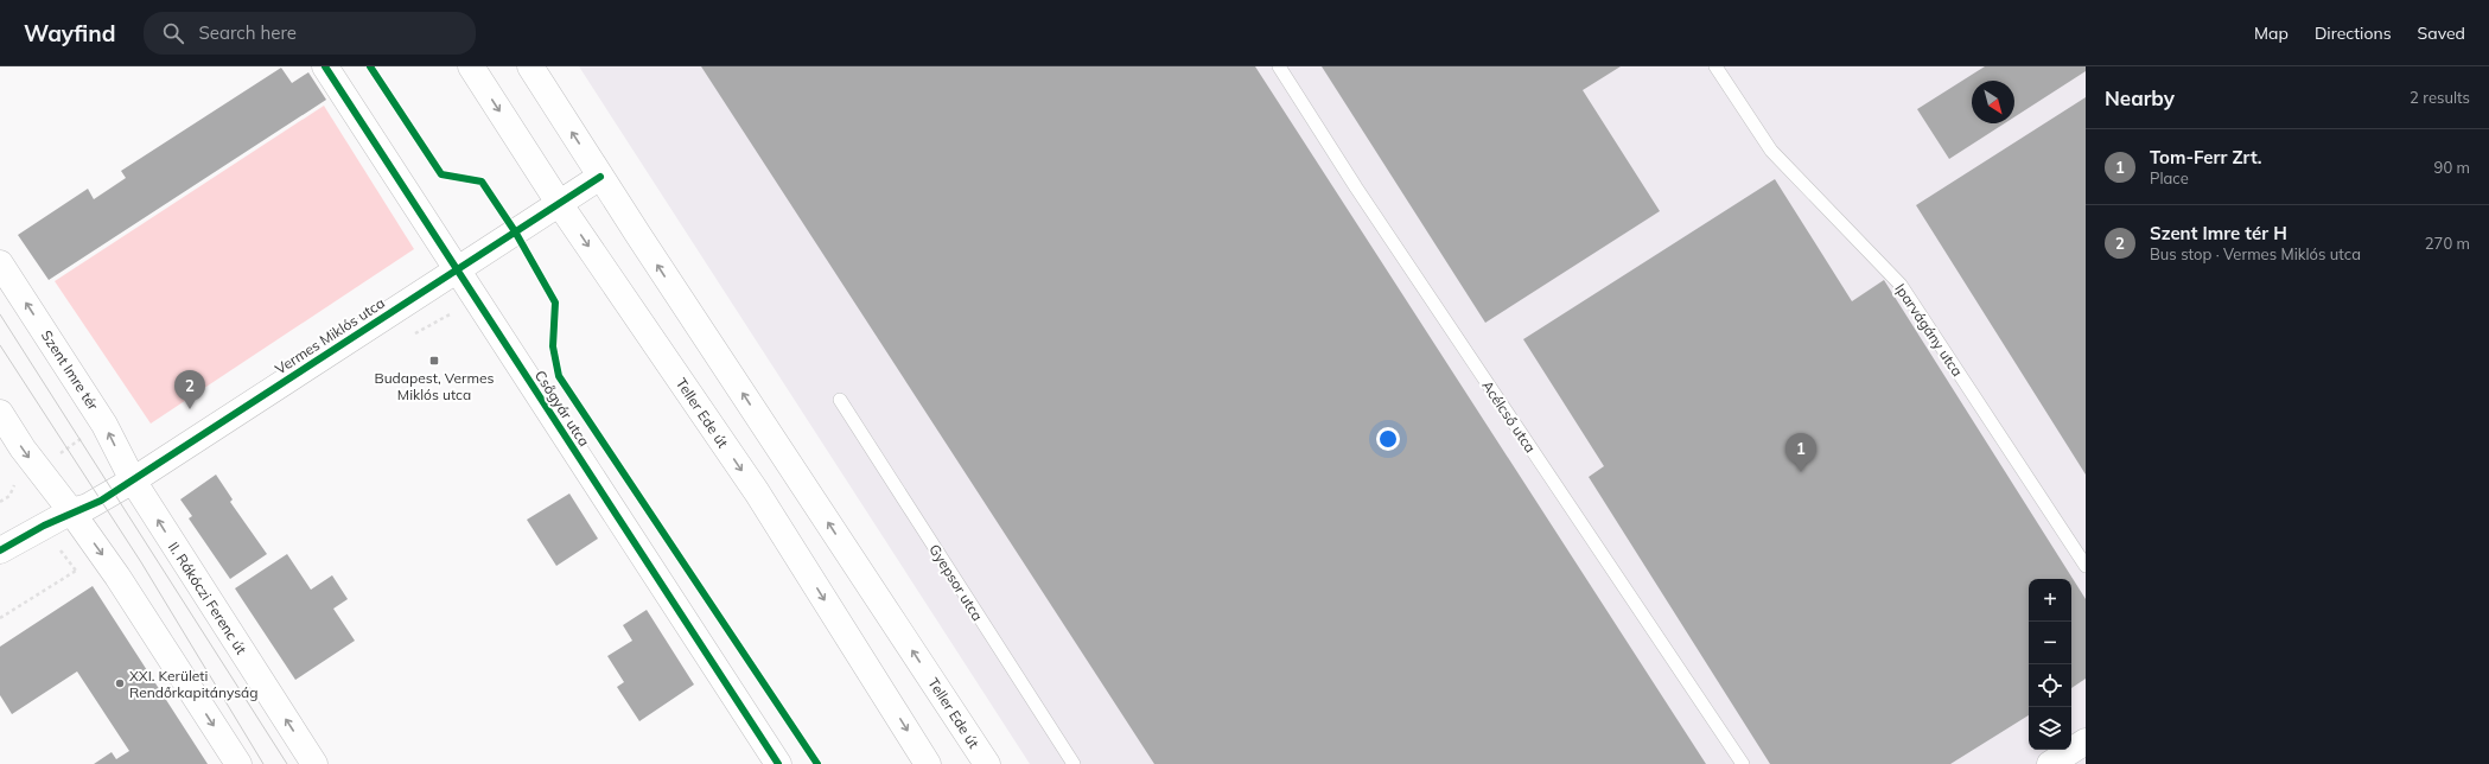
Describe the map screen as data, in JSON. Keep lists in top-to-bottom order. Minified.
{"streets":{"street":["Vermes Miklós utca","Szent Imre tér","Csőgyár utca","Teller Ede út","II. Rákóczi Ferenc út"],"lane":["Iparvágány utca","Acélcső utca","Gyepsor utca"]},"crossings":[["Vermes Miklós utca","Szent Imre tér"],["Vermes Miklós utca","Csőgyár utca"],["Vermes Miklós utca","Teller Ede út"],["Vermes Miklós utca","II. Rákóczi Ferenc út"],["Szent Imre tér","II. Rákóczi Ferenc út"]],"places":{"transit":["Budapest, Vermes Miklós utca"],"other":["XXI. Kerületi Rendőrkapitányság"]},"north":"bottom right","page":{"header":"Wayfind","search":"Search here","nav":["Map","Directions","Saved"],"heading":["Nearby","2 results"],"list":[{"mark":"1","name":"Tom-Ferr Zrt.","note":"Place","value":"90 m"},{"mark":"2","name":"Szent Imre tér H","note":"Bus stop · Vermes Miklós utca","value":"270 m"}],"pins":["2","1"],"map_buttons":["+","−"]}}
